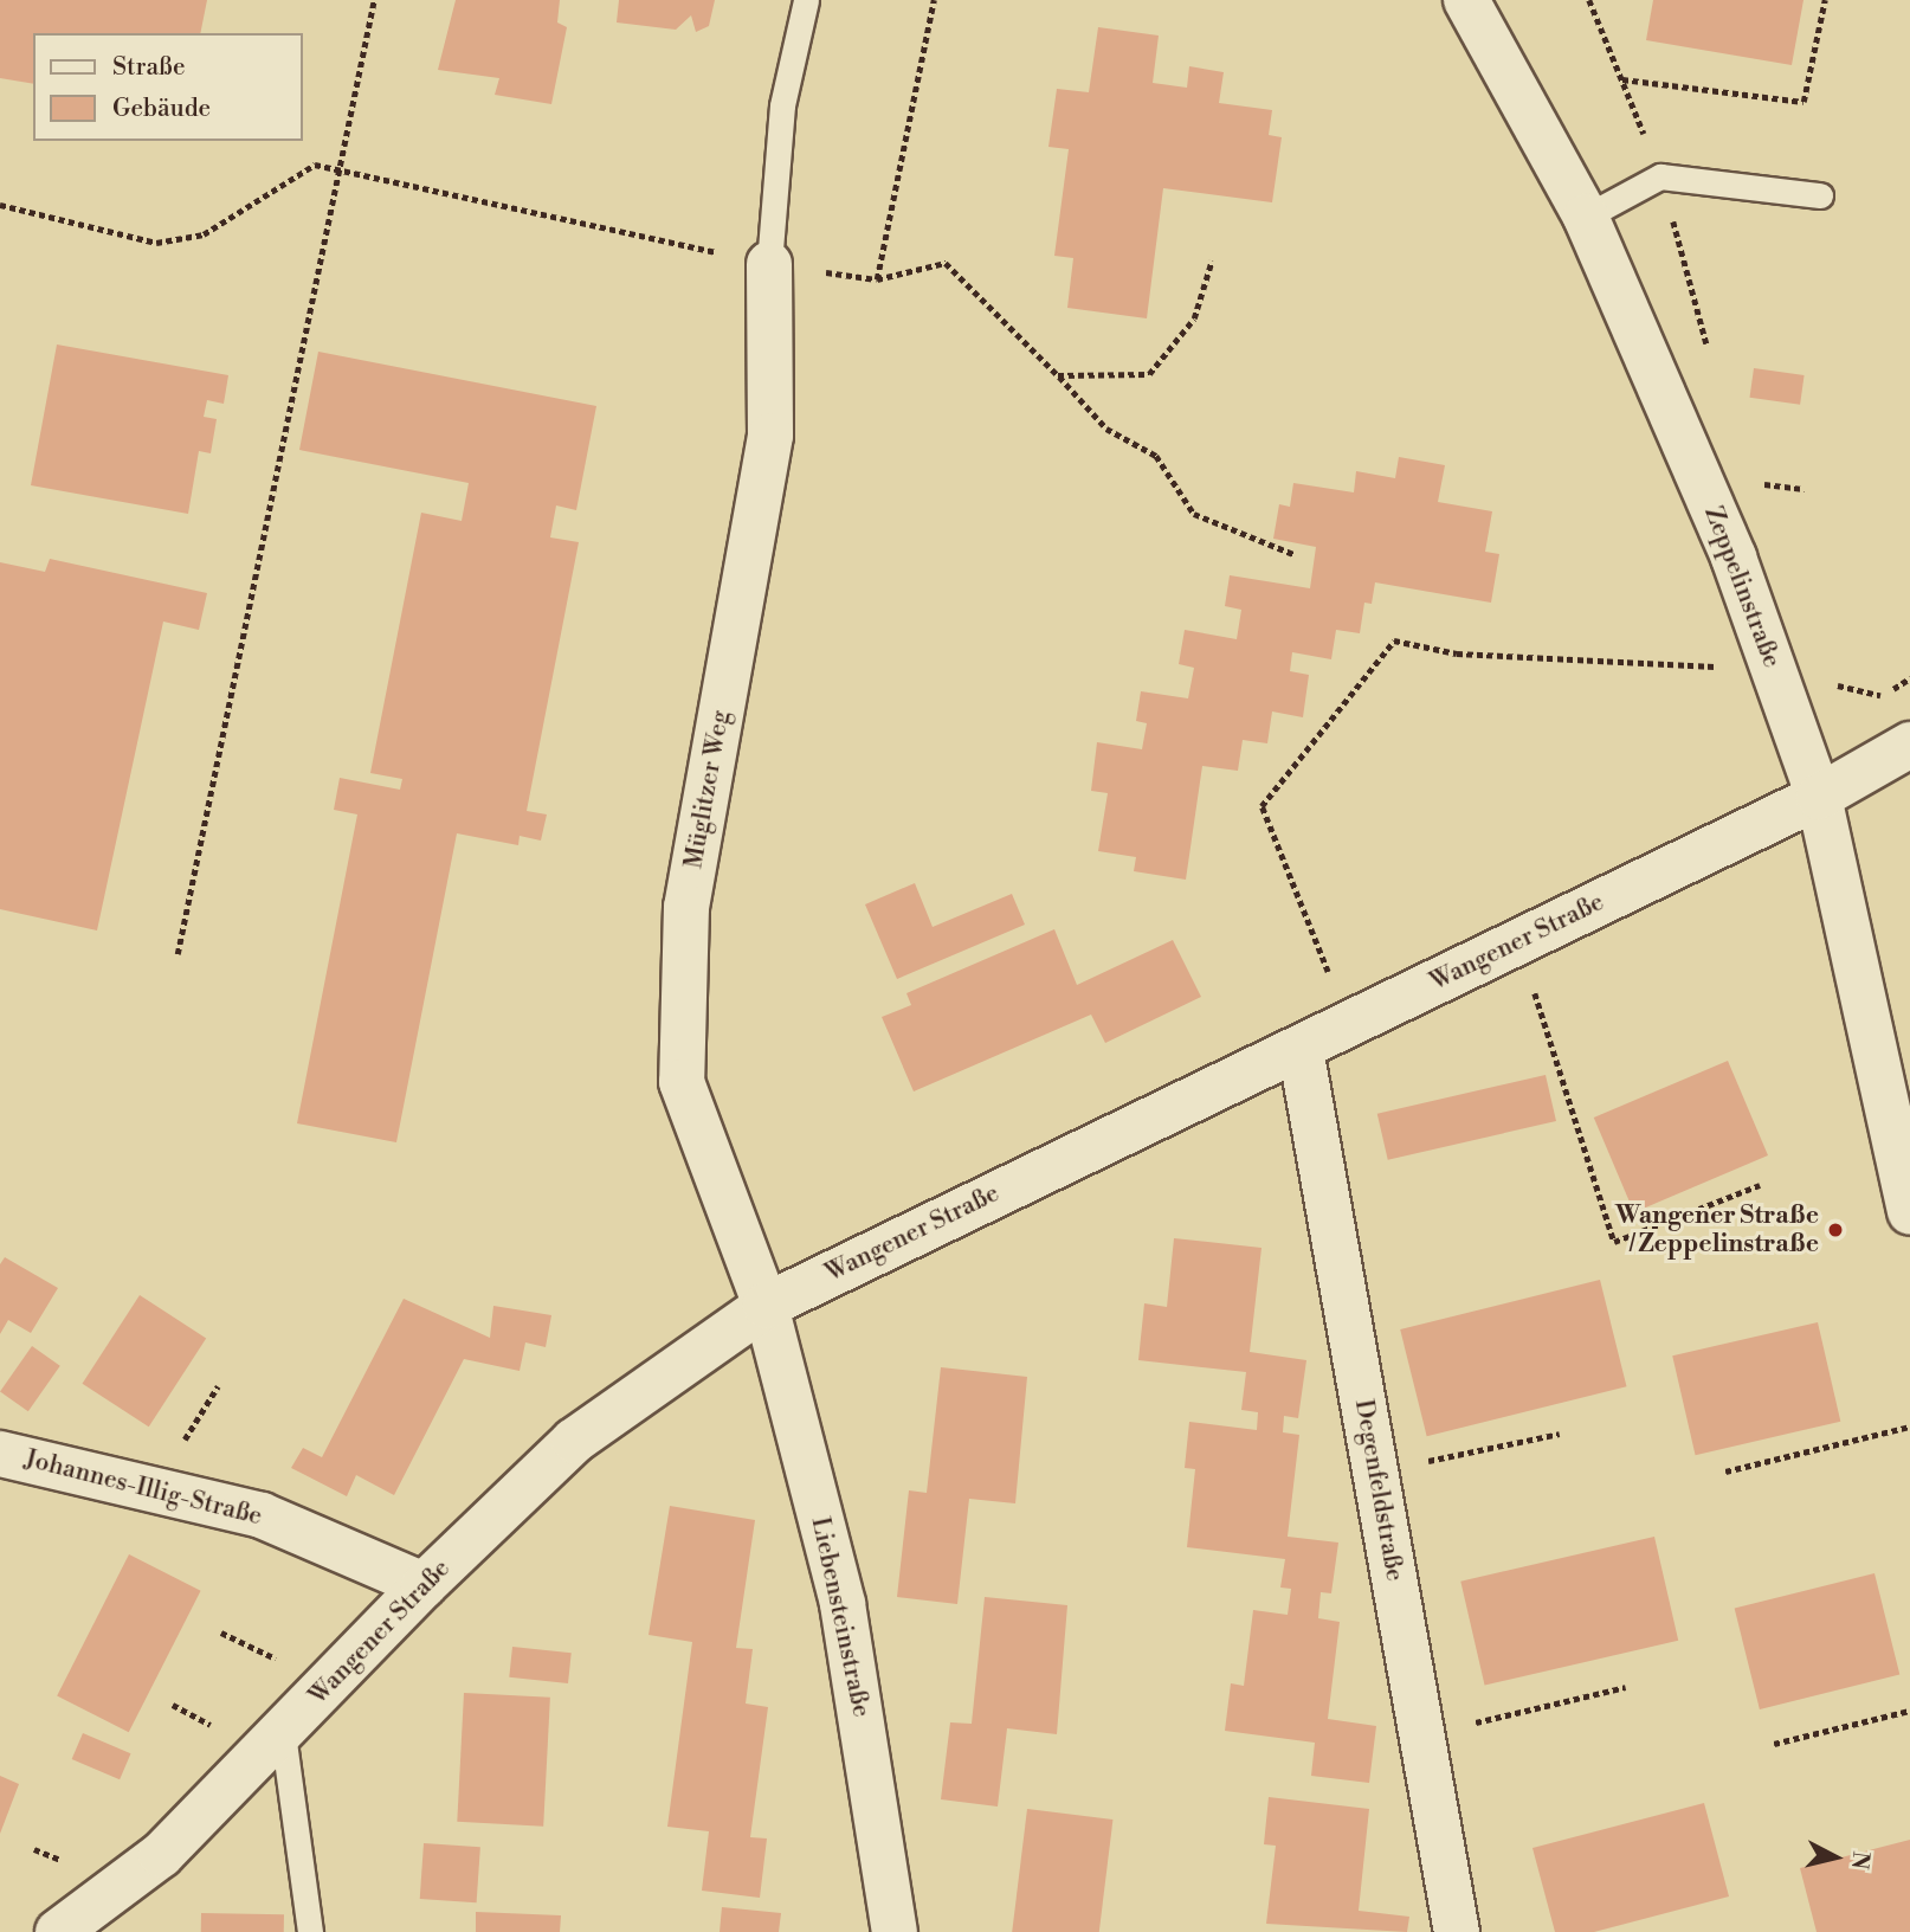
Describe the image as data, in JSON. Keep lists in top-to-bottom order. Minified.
{"streets":{"street":["Zeppelinstraße","Müglitzer Weg","Wangener Straße","Johannes-Illig-Straße","Degenfeldstraße","Liebensteinstraße"]},"crossings":[["Zeppelinstraße","Wangener Straße"],["Müglitzer Weg","Wangener Straße"],["Müglitzer Weg","Liebensteinstraße"],["Wangener Straße","Johannes-Illig-Straße"],["Wangener Straße","Degenfeldstraße"],["Wangener Straße","Liebensteinstraße"]],"places":["Wangener Straße / Zeppelinstraße"],"legend":["Straße","Gebäude"],"north":"right"}
